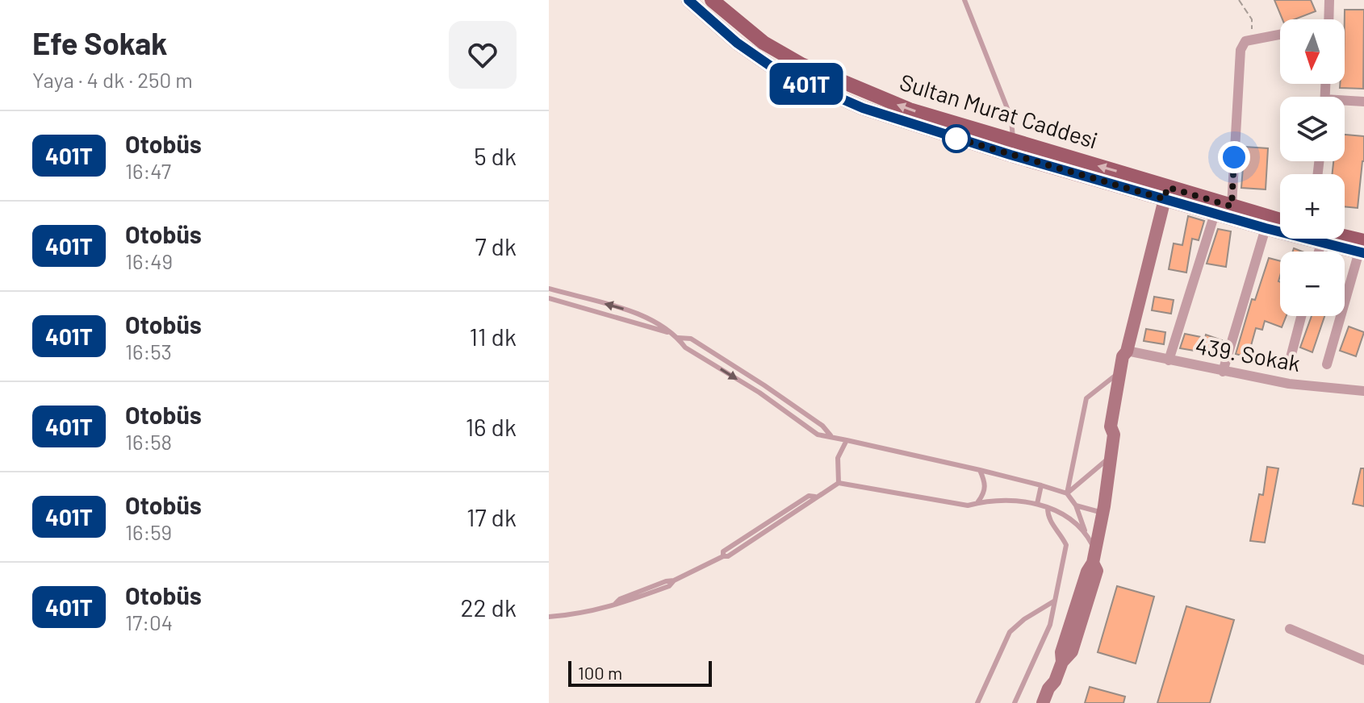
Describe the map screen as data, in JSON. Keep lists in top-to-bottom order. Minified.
{"streets":{"main road":["Sultan Murat Caddesi"],"street":["439. Sokak"]},"lines":["bus line 401T"],"scale_bar":"100 m","north":"bottom","page":{"heading":["Efe Sokak","Yaya · 4 dk · 250 m"],"on_map":"401T","map_buttons":["+","−"],"list":[{"mark":"401T","name":"Otobüs","note":"16:47","value":"5 dk"},{"mark":"401T","name":"Otobüs","note":"16:49","value":"7 dk"},{"mark":"401T","name":"Otobüs","note":"16:53","value":"11 dk"},{"mark":"401T","name":"Otobüs","note":"16:58","value":"16 dk"},{"mark":"401T","name":"Otobüs","note":"16:59","value":"17 dk"},{"mark":"401T","name":"Otobüs","note":"17:04","value":"22 dk"}],"scale":"100 m"}}
